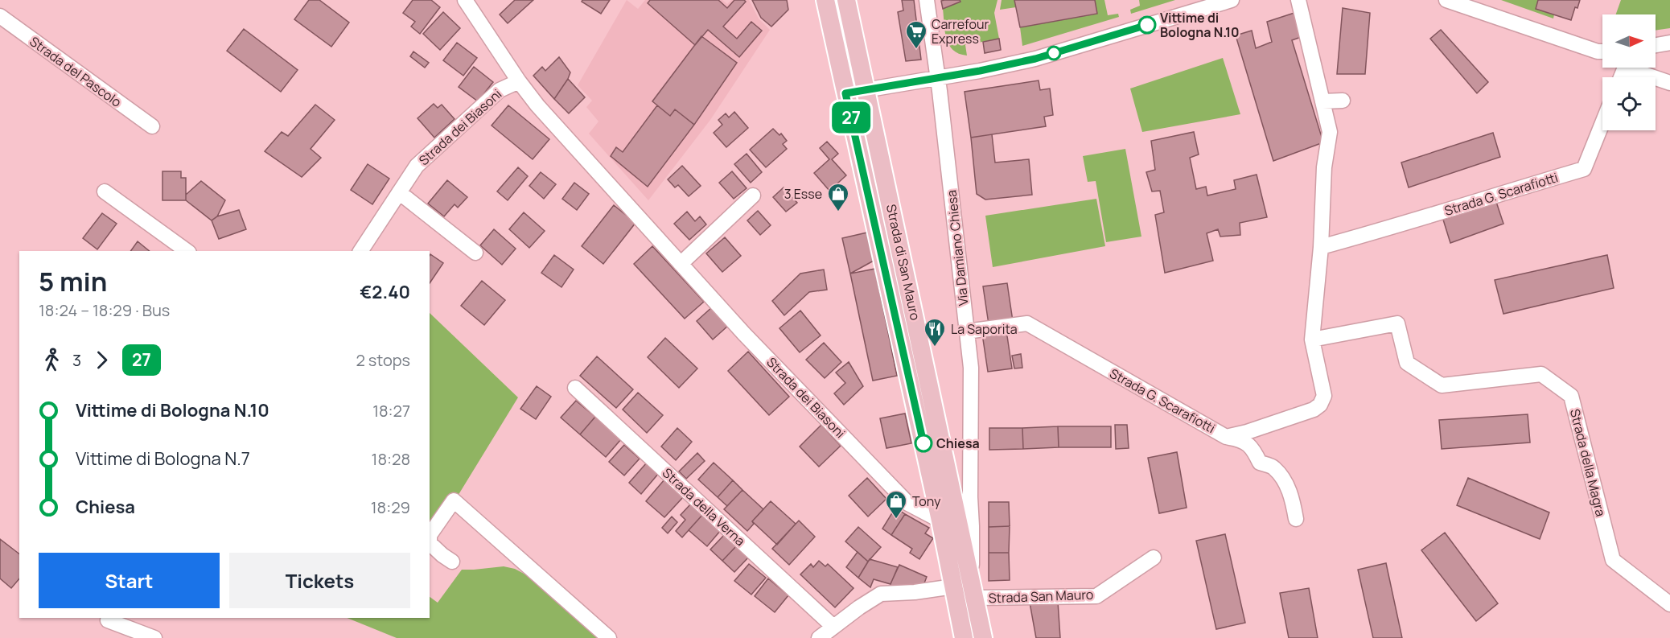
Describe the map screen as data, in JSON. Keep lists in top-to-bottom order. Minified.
{"streets":{"main road":["Strada di San Mauro"],"street":["Strada del Pascolo","Strada dei Biasoni","Strada G. Scarafiotti","Via Damiano Chiesa","Strada della Magra","Strada della Verna","Strada San Mauro"]},"crossings":[["Strada dei Biasoni","Strada di San Mauro"],["Strada G. Scarafiotti","Via Damiano Chiesa"],["Strada G. Scarafiotti","Strada della Magra"],["Via Damiano Chiesa","Strada di San Mauro"],["Via Damiano Chiesa","Strada San Mauro"],["Strada di San Mauro","Strada San Mauro"]],"places":{"other":["Vittime di Bologna N.10","Chiesa"],"supermarket":["Carrefour Express"],"shop":["3 Esse","Tony"],"restaurant":["La Saporita"]},"lines":["bus line 27"],"north":"right","page":{"on_map":"27","heading":["5 min","18:24 – 18:29 · Bus","€2.40"],"legs":["3","27","2 stops"],"list":[{"name":"Vittime di Bologna N.10","value":"18:27"},{"name":"Vittime di Bologna N.7","value":"18:28"},{"name":"Chiesa","value":"18:29"}],"buttons":["Start","Tickets"]}}
